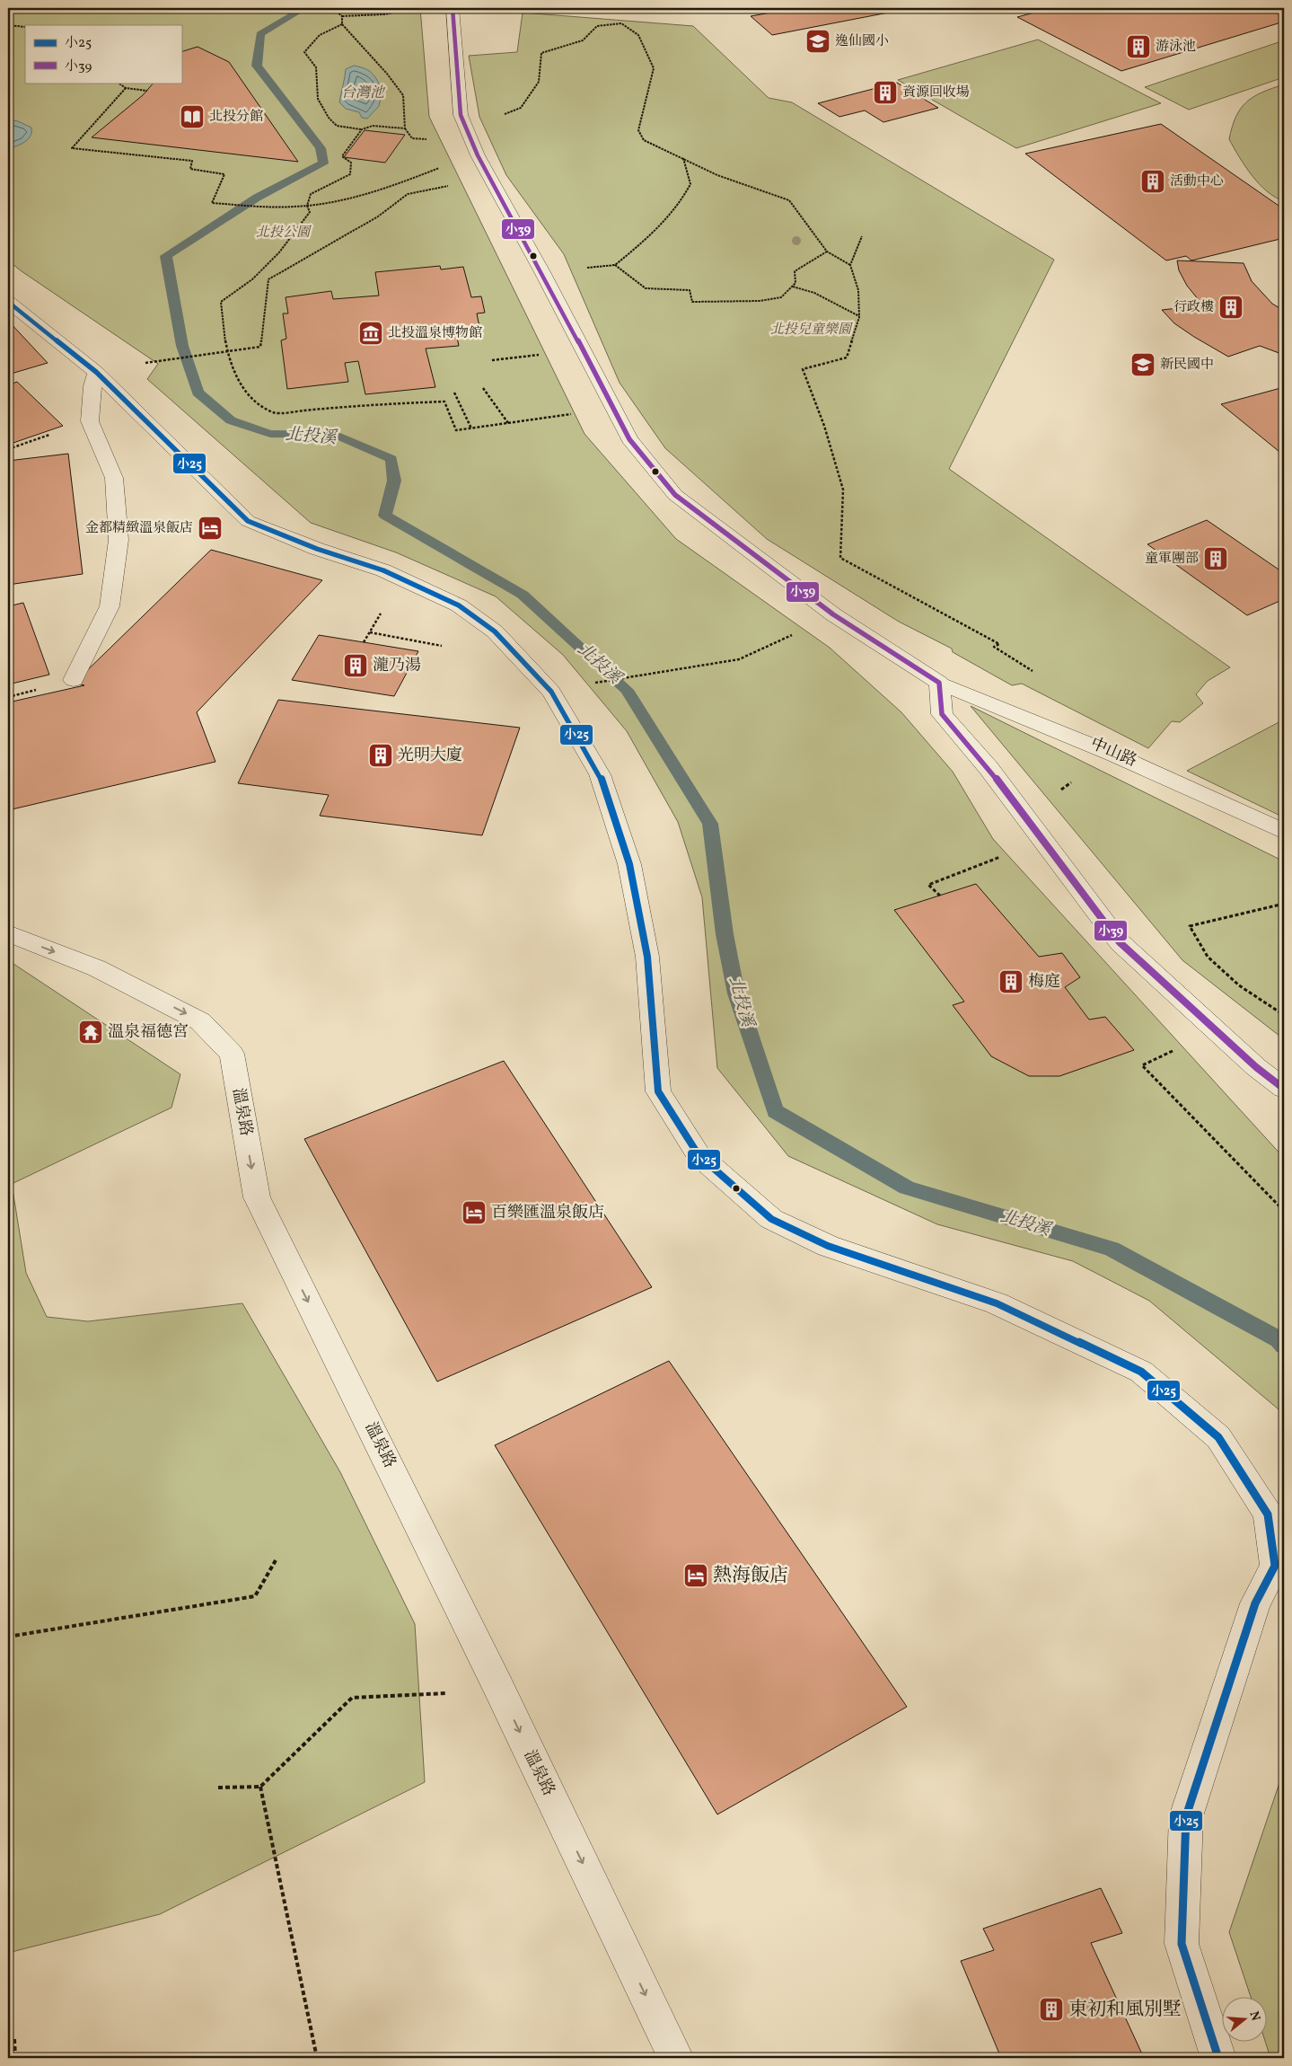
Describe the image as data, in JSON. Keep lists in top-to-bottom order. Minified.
{"streets":{"street":["中山路","溫泉路"]},"one_way":["溫泉路"],"water":["台灣池","北投溪"],"parks":["北投公園","北投兒童樂園"],"places":{"school or university":["逸仙國小","新民國中"],"building":["游泳池","資源回收場","活動中心","行政樓","童軍團部","瀧乃湯","光明大廈","梅庭","東初和風別墅"],"library":["北投分館"],"museum":["北投溫泉博物館"],"hotel":["金都精緻溫泉飯店","百樂匯溫泉飯店","熱海飯店"],"temple":["溫泉福德宮"]},"lines":["transit line 小39","transit line 小25"],"legend":["小25","小39"],"north":"right"}
